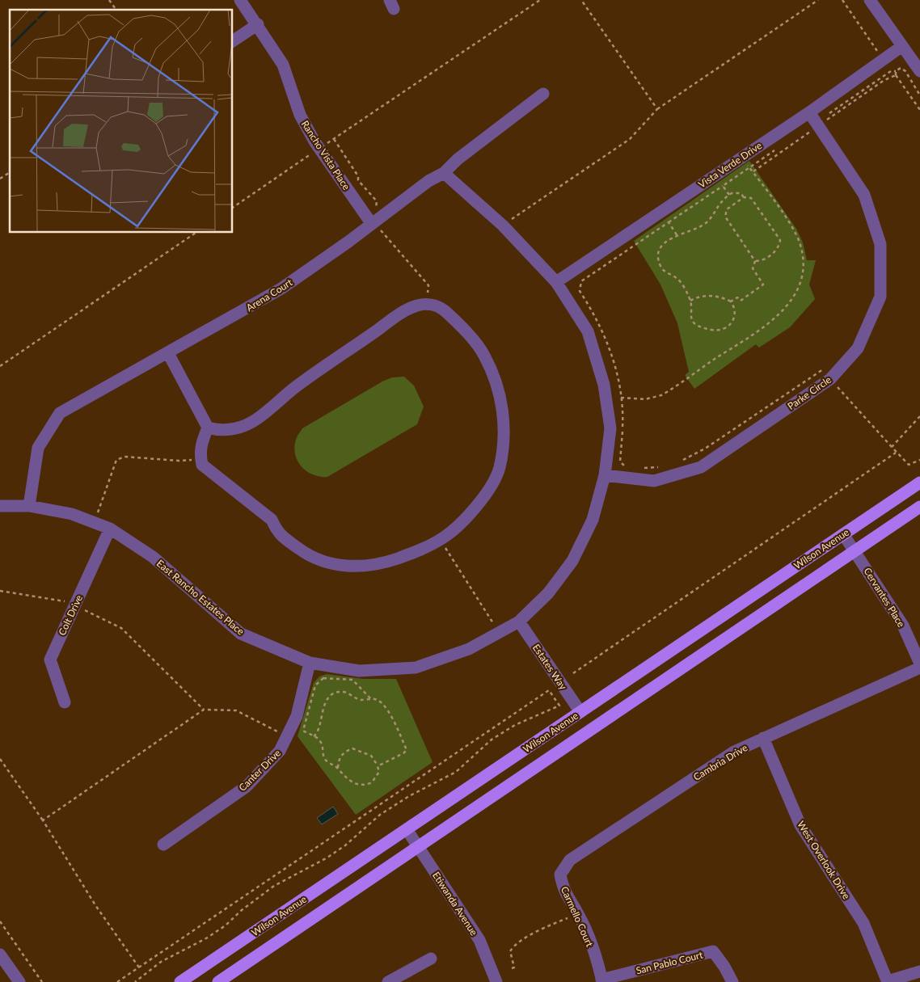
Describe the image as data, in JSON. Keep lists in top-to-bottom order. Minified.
{"streets":{"main road":["Wilson Avenue"],"street":["Rancho Vista Place","Vista Verde Drive","Arena Court","Parke Circle","East Rancho Estates Place","Cervantes Place","Colt Drive","Estates Way","Cambria Drive","Canter Drive","West Overlook Drive","Etiwanda Avenue","Carmello Court","San Pablo Court"]},"crossings":[["Rancho Vista Place","Arena Court"],["Vista Verde Drive","Parke Circle"],["Vista Verde Drive","East Rancho Estates Place"],["Arena Court","East Rancho Estates Place"],["Parke Circle","East Rancho Estates Place"],["Wilson Avenue","Cervantes Place"],["Wilson Avenue","Estates Way"],["Wilson Avenue","Etiwanda Avenue"],["East Rancho Estates Place","Colt Drive"],["East Rancho Estates Place","Estates Way"],["East Rancho Estates Place","Canter Drive"],["Cambria Drive","West Overlook Drive"],["Cambria Drive","Carmello Court"],["Carmello Court","San Pablo Court"]]}
